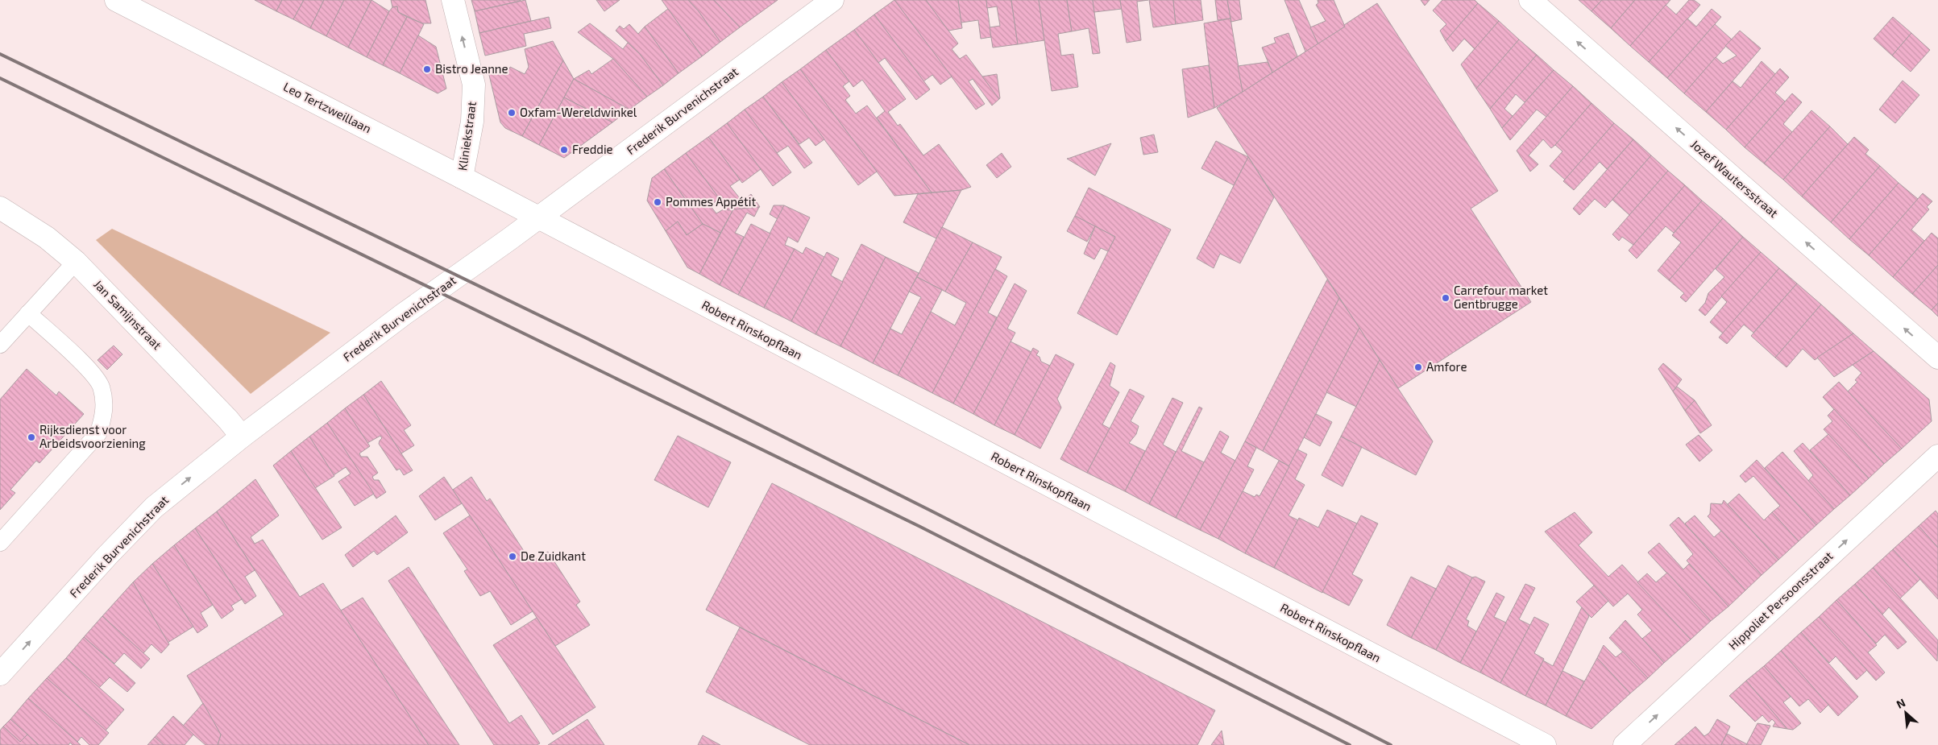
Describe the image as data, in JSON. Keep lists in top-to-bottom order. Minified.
{"streets":{"street":["Leo Tertzweillaan","Frederik Burvenichstraat","Kliniekstraat","Jozef Wautersstraat","Jan Samijnstraat","Robert Rinskopflaan","Hippoliet Persoonsstraat"]},"crossings":[["Leo Tertzweillaan","Frederik Burvenichstraat"],["Leo Tertzweillaan","Kliniekstraat"],["Leo Tertzweillaan","Robert Rinskopflaan"],["Frederik Burvenichstraat","Jan Samijnstraat"],["Frederik Burvenichstraat","Robert Rinskopflaan"]],"one_way":["Kliniekstraat","Jozef Wautersstraat","Hippoliet Persoonsstraat"],"places":["Bistro Jeanne","Oxfam-Wereldwinkel","Freddie","Pommes Appétit","Carrefour market Gentbrugge","Amfore","Rijksdienst voor Arbeidsvoorziening","De Zuidkant"],"north":"top left"}
